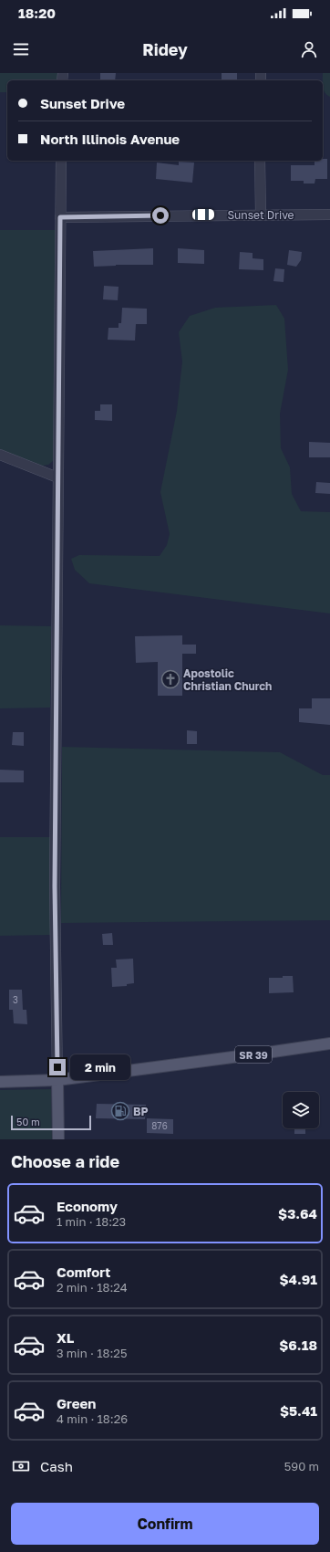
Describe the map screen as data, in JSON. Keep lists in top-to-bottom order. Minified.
{"streets":{"main road":["SR 39"],"street":["Sunset Drive"]},"places":{"church":["Apostolic Christian Church"],"fuel station":["BP"]},"house_numbers":["3","876"],"scale_bar":"50 m","page":{"status":"18:20","header":"Ridey","banner":["Sunset Drive","North Illinois Avenue"],"bubble":"2 min","scale":"50 m","heading":"Choose a ride","list":[{"name":"Economy","note":"1 min · 18:23","value":"$3.64"},{"name":"Comfort","note":"2 min · 18:24","value":"$4.91"},{"name":"XL","note":"3 min · 18:25","value":"$6.18"},{"name":"Green","note":"4 min · 18:26","value":"$5.41"}],"pay":["Cash","590 m"],"buttons":"Confirm"}}
